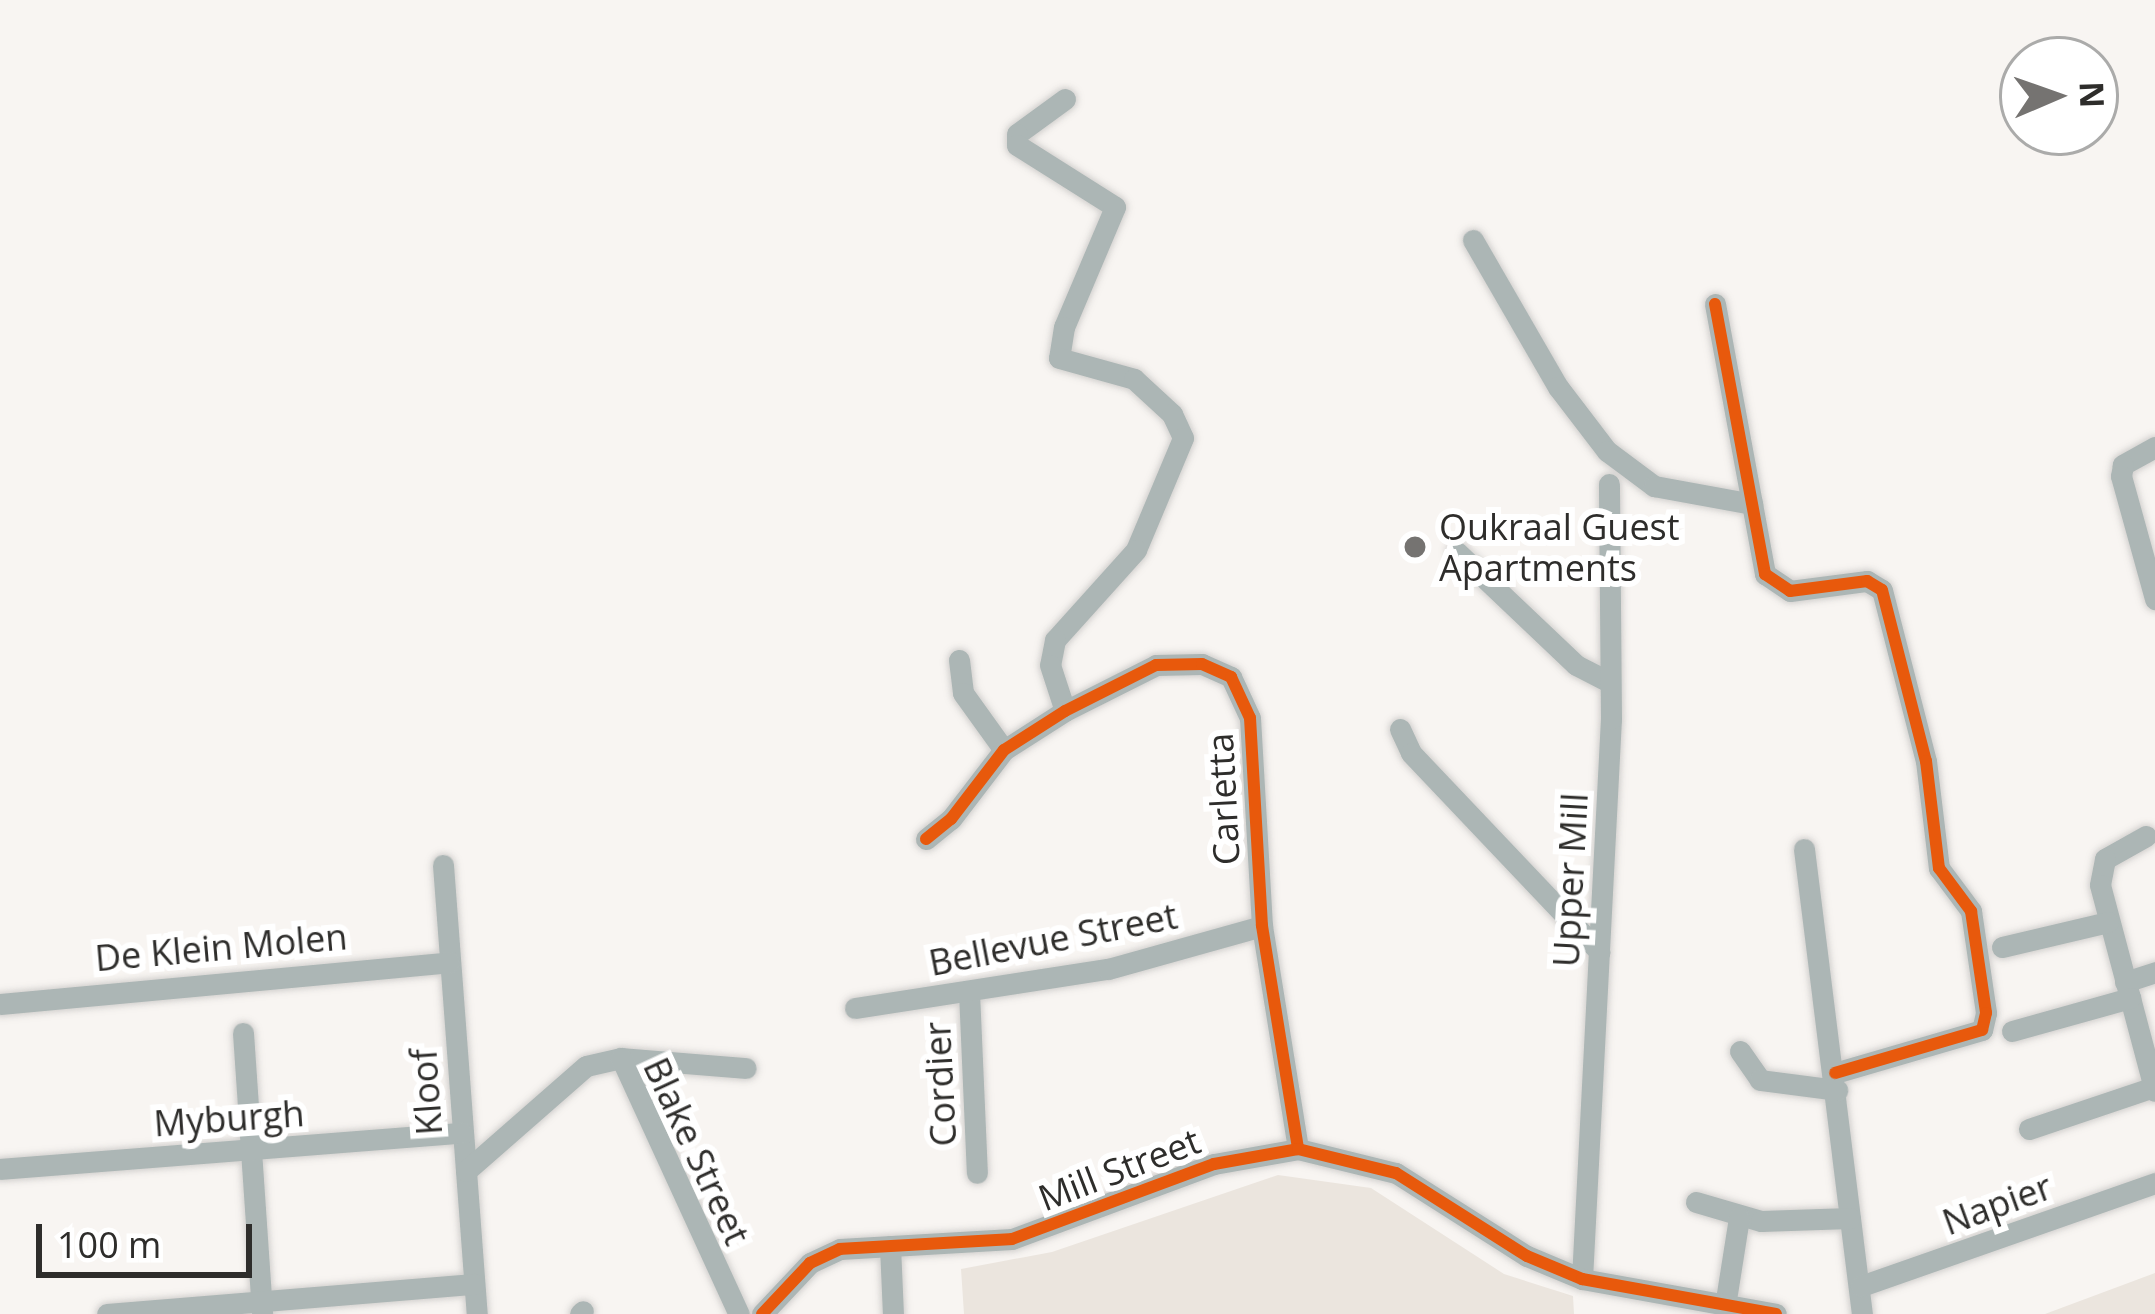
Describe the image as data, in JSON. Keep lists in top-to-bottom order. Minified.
{"streets":{"street":["Carletta","Upper Mill","Bellevue Street","De Klein Molen","Cordier","Kloof","Myburgh","Blake Street","Mill Street","Napier"]},"crossings":[["Carletta","Bellevue Street"],["Carletta","Mill Street"],["Upper Mill","Mill Street"],["Bellevue Street","Cordier"],["De Klein Molen","Kloof"],["Kloof","Myburgh"],["Kloof","Blake Street"]],"places":["Oukraal Guest Apartments"],"scale_bar":"100 m","north":"right"}
